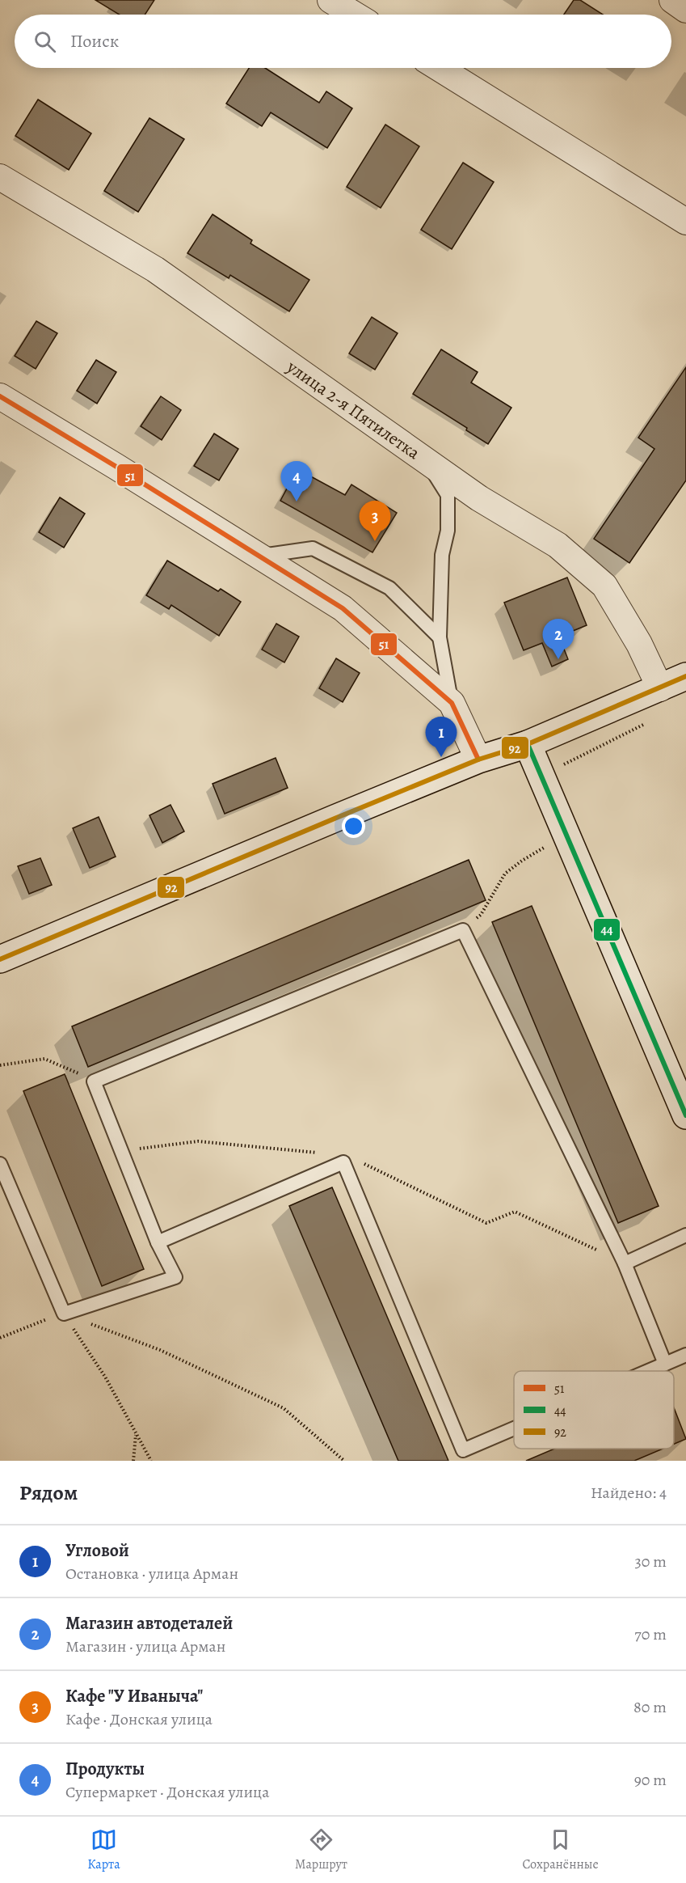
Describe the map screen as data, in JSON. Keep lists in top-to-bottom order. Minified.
{"streets":{"street":["улица 2-я Пятилетка"]},"lines":["transit line 51","transit line 92","transit line 44"],"legend":["51","44","92"],"page":{"search":"Поиск","pins":["4","3","2","1"],"heading":["Рядом","Найдено: 4"],"list":[{"mark":"1","name":"Угловой","note":"Остановка · улица Арман","value":"30 m"},{"mark":"2","name":"Магазин автодеталей","note":"Магазин · улица Арман","value":"70 m"},{"mark":"3","name":"Кафе \"У Иваныча\"","note":"Кафе · Донская улица","value":"80 m"},{"mark":"4","name":"Продукты","note":"Супермаркет · Донская улица","value":"90 m"}],"nav":["Карта","Маршрут","Сохранённые"]}}
